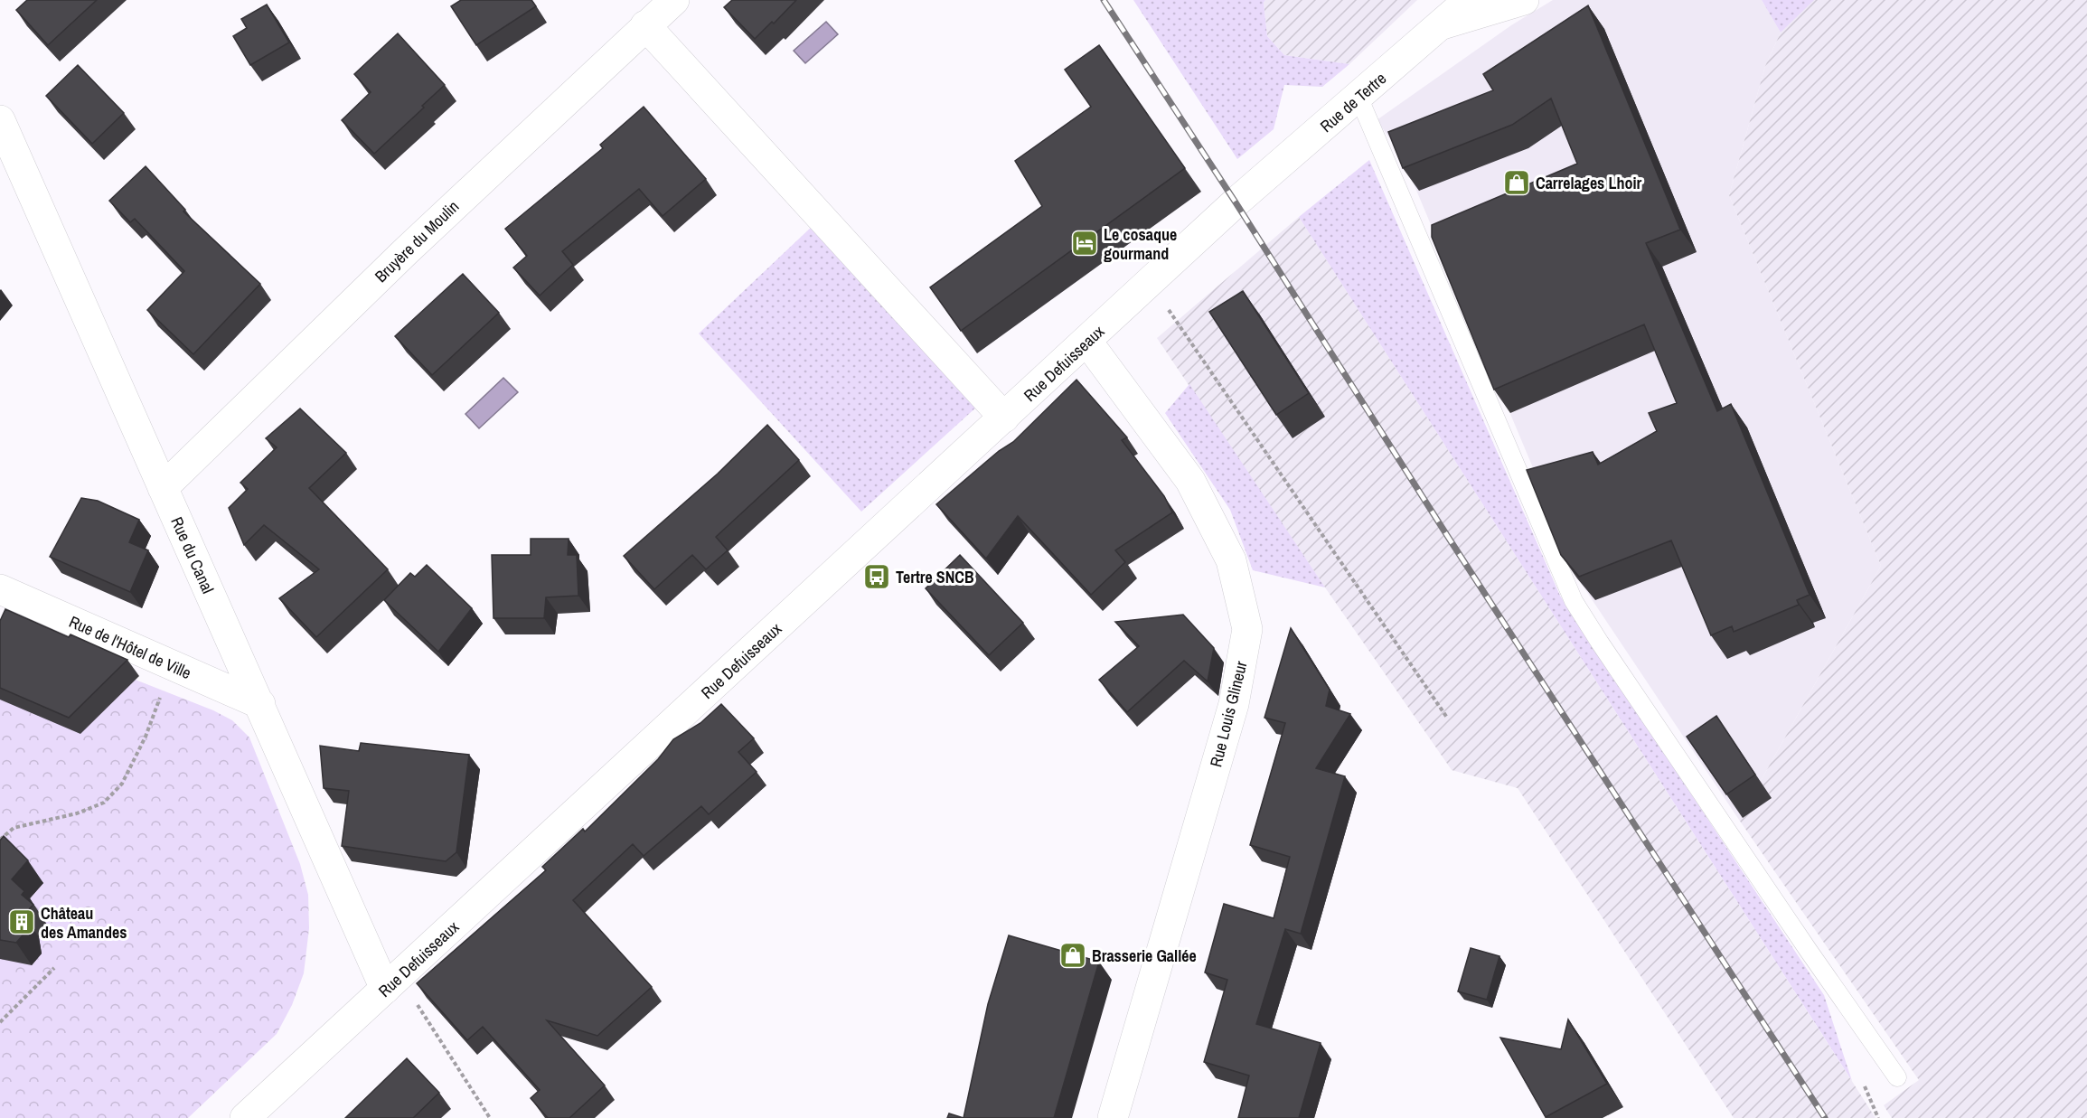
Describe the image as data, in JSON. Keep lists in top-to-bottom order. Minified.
{"streets":{"street":["Rue de Tertre","Bruyère du Moulin","Rue Defuisseaux","Rue du Canal","Rue de l'Hôtel de Ville","Rue Louis Glineur"]},"crossings":[["Rue de Tertre","Rue Defuisseaux"],["Bruyère du Moulin","Rue du Canal"],["Rue Defuisseaux","Rue du Canal"],["Rue Defuisseaux","Rue Louis Glineur"],["Rue du Canal","Rue de l'Hôtel de Ville"]],"places":{"shop":["Carrelages Lhoir","Brasserie Gallée"],"hotel":["Le cosaque gourmand"],"bus stop":["Tertre SNCB"],"building":["Château des Amandes"]}}
